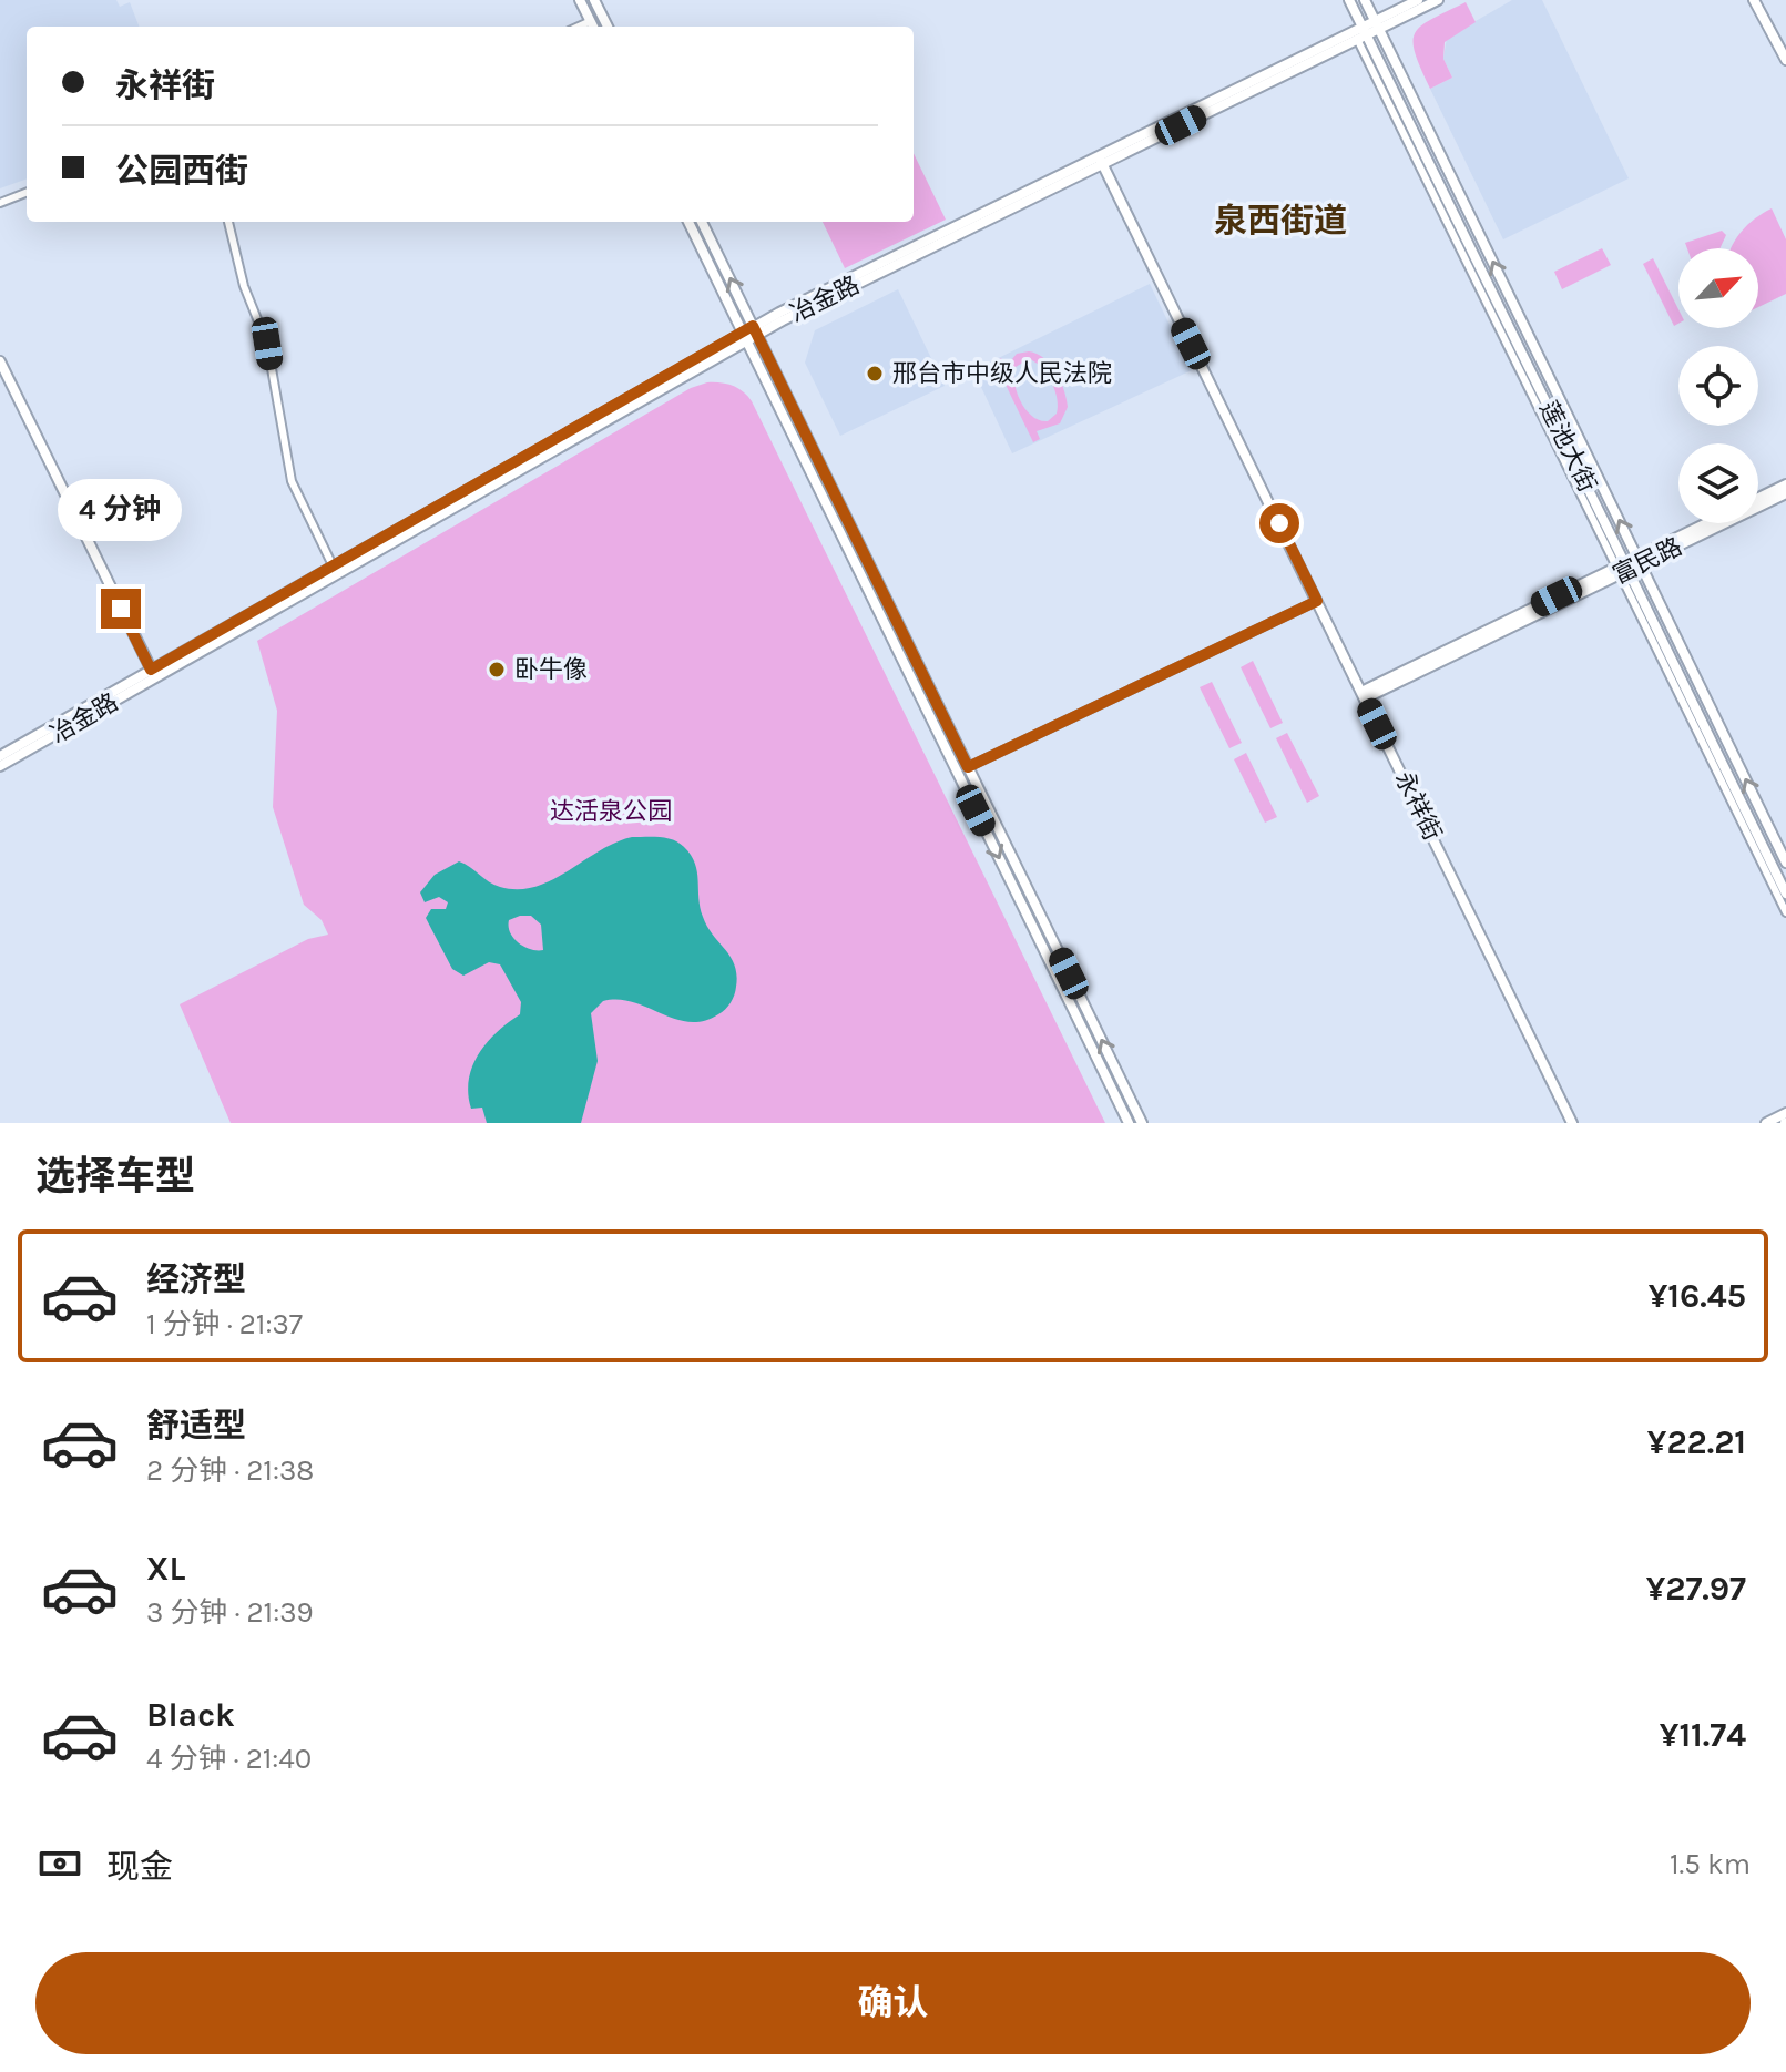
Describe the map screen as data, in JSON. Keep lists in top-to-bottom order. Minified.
{"streets":{"street":["冶金路","莲池大街","富民路","永祥街"]},"crossings":[["冶金路","莲池大街"],["冶金路","永祥街"],["莲池大街","富民路"],["富民路","永祥街"]],"districts":["泉西街道"],"parks":["达活泉公园"],"places":["邢台市中级人民法院","卧牛像"],"north":"top right","page":{"banner":["永祥街","公园西街"],"bubble":"4 分钟","heading":"选择车型","list":[{"name":"经济型","note":"1 分钟 · 21:37","value":"¥16.45"},{"name":"舒适型","note":"2 分钟 · 21:38","value":"¥22.21"},{"name":"XL","note":"3 分钟 · 21:39","value":"¥27.97"},{"name":"Black","note":"4 分钟 · 21:40","value":"¥11.74"}],"pay":["现金","1.5 km"],"buttons":"确认"}}
